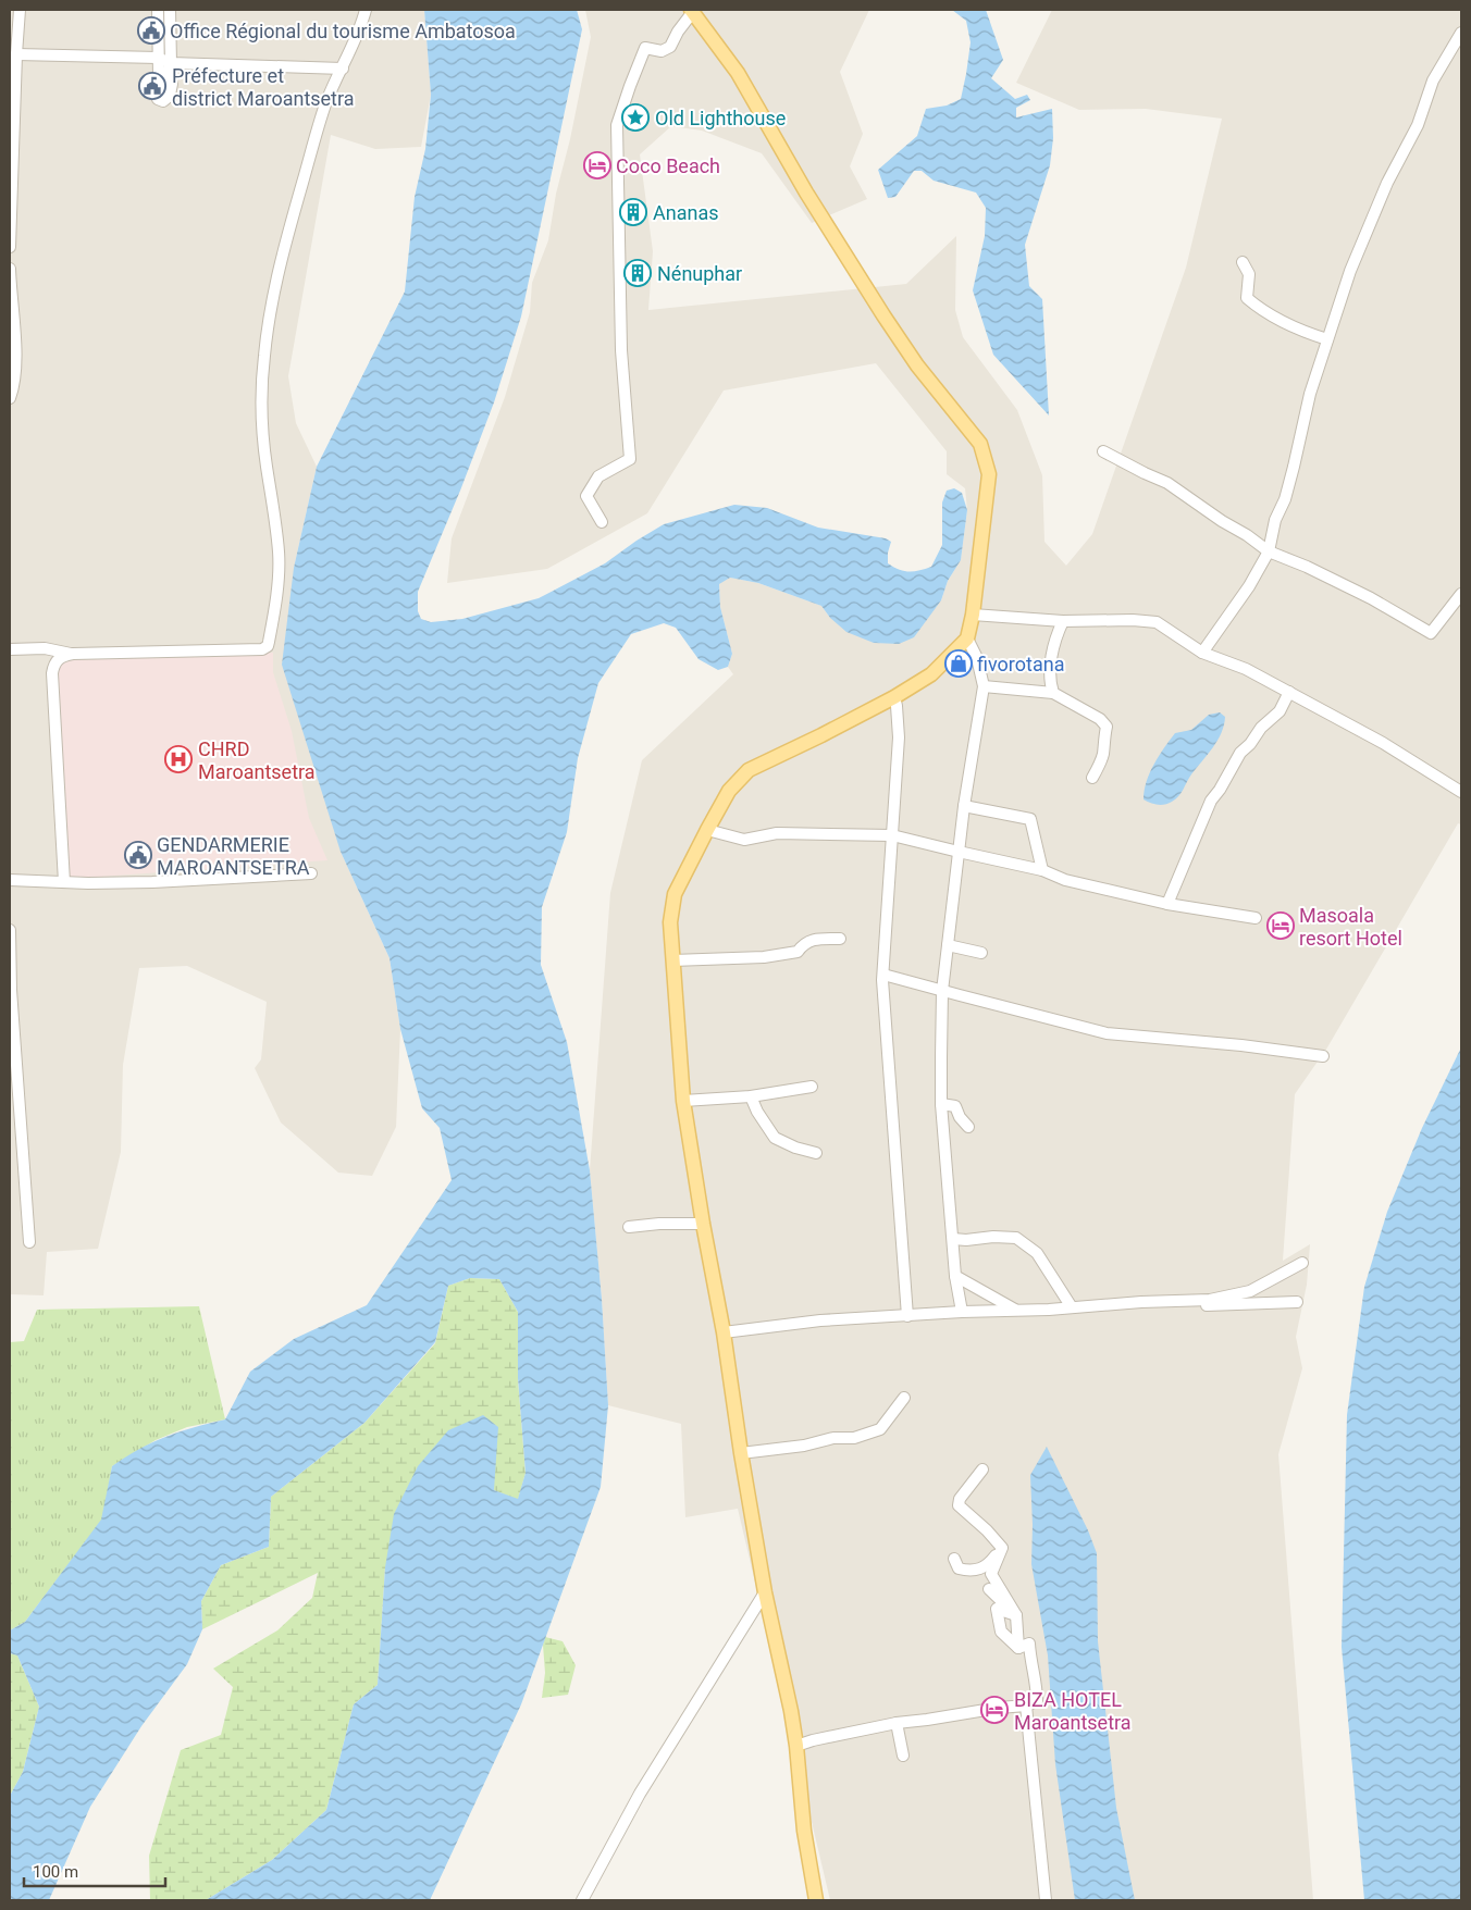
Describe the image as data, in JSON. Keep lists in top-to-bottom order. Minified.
{"places":{"public building":["Office Régional du tourisme Ambatosoa","Préfecture et district Maroantsetra","GENDARMERIE MAROANTSETRA"],"place":["Old Lighthouse"],"hotel":["Coco Beach","Masoala resort Hotel","BIZA HOTEL Maroantsetra"],"building":["Ananas","Nénuphar"],"shop":["fivorotana"],"hospital":["CHRD Maroantsetra"]},"scale_bar":"100 m"}
